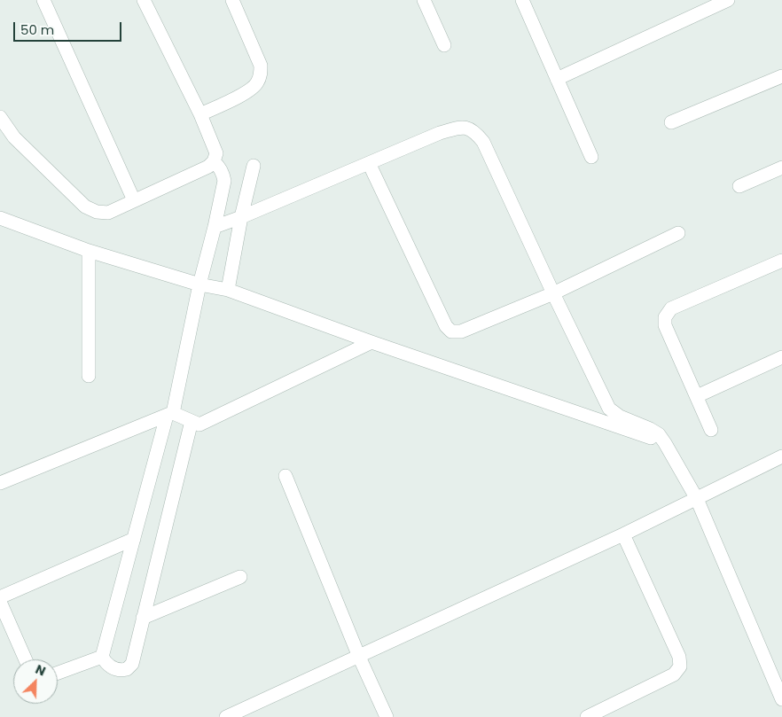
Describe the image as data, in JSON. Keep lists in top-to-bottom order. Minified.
{"scale_bar":"50 m","north":"top right"}
